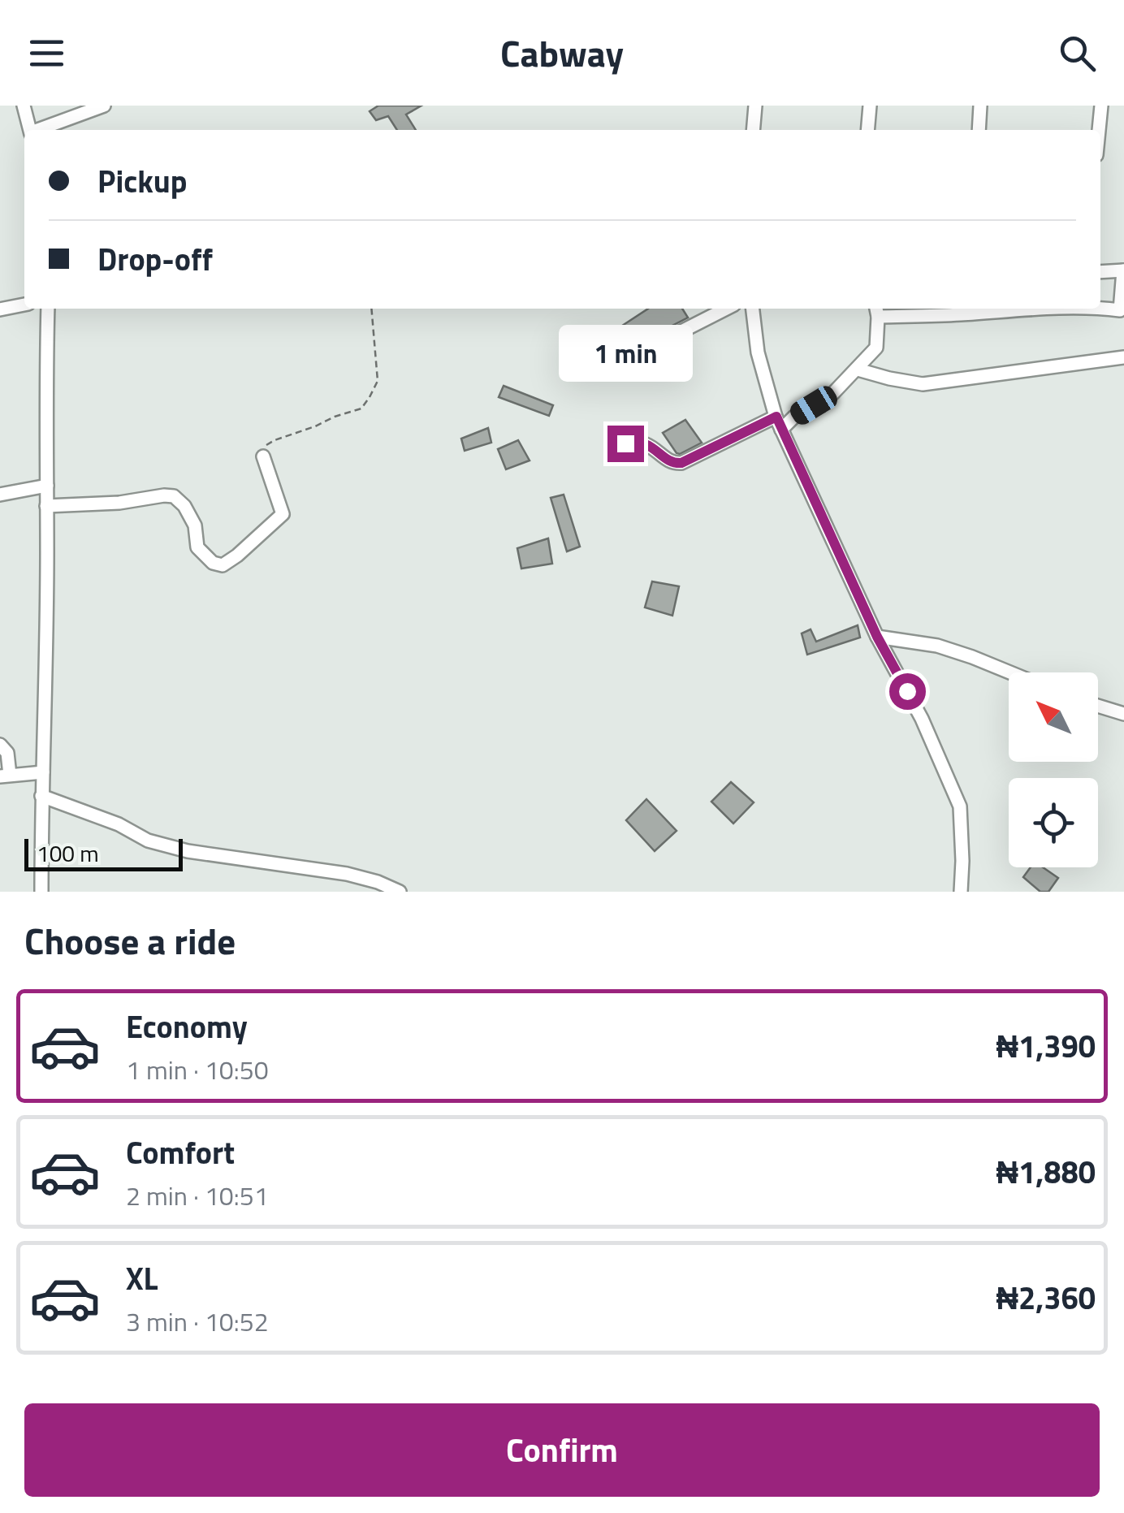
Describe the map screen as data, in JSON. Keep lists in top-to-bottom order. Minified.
{"scale_bar":"100 m","north":"top left","page":{"header":"Cabway","banner":["Pickup","Drop-off"],"bubble":"1 min","scale":"100 m","heading":"Choose a ride","list":[{"name":"Economy","note":"1 min · 10:50","value":"₦1,390"},{"name":"Comfort","note":"2 min · 10:51","value":"₦1,880"},{"name":"XL","note":"3 min · 10:52","value":"₦2,360"}],"buttons":"Confirm"}}
